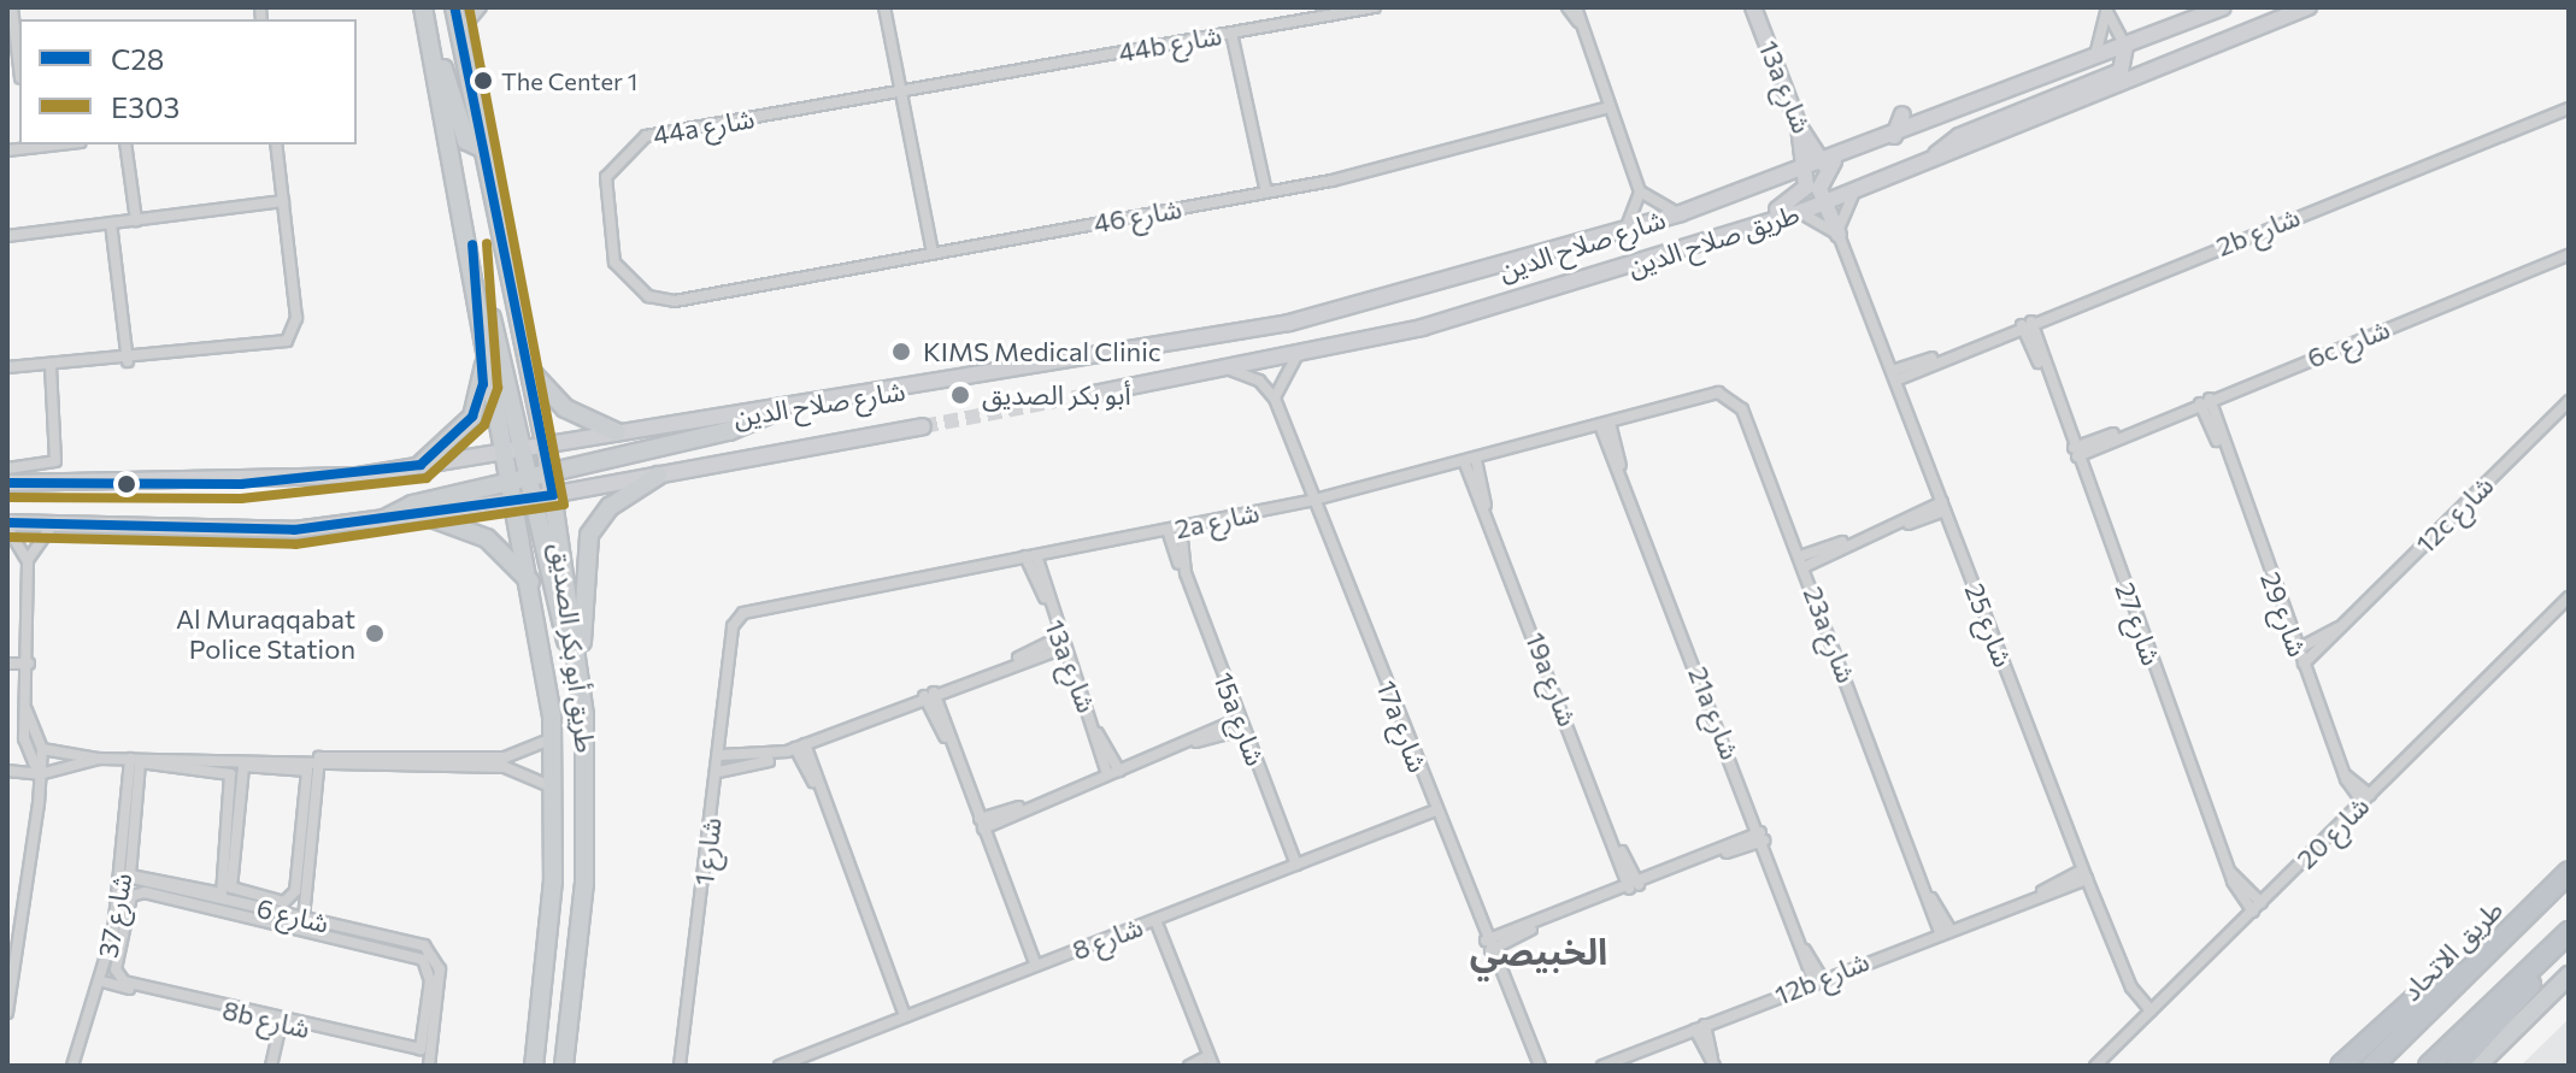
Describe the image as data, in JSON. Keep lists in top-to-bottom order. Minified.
{"streets":{"highway":["طريق الاتحاد"],"main road":["13a شارع","طريق صلاح الدين","شارع صلاح الدين","طريق أبو بكر الصديق"],"street":["44b شارع","44a شارع","شارع 46","2b شارع","6c شارع","12c شارع","2a شارع","شارع 29","شارع 27","شارع 25","23a شارع","19a شارع","21a شارع","15a شارع","17a شارع","شارع 20","شارع 1","شارع 37","شارع 6","شارع 8","12b شارع","8b شارع"]},"crossings":[["44b شارع","44a شارع"],["13a شارع","شارع صلاح الدين"],["13a شارع","2a شارع"],["44a شارع","شارع 46"],["2b شارع","شارع 27"],["2b شارع","شارع 25"],["شارع صلاح الدين","طريق أبو بكر الصديق"],["6c شارع","شارع 29"],["6c شارع","شارع 27"],["12c شارع","شارع 29"],["2a شارع","23a شارع"],["2a شارع","19a شارع"],["2a شارع","21a شارع"],["2a شارع","15a شارع"],["2a شارع","17a شارع"],["2a شارع","شارع 1"],["شارع 29","شارع 20"],["شارع 27","شارع 20"],["شارع 25","شارع 20"],["شارع 25","12b شارع"],["23a شارع","12b شارع"],["21a شارع","12b شارع"],["15a شارع","شارع 8"],["17a شارع","شارع 8"],["شارع 37","شارع 6"],["شارع 37","8b شارع"],["شارع 6","8b شارع"]],"districts":["الخبيصي"],"places":["The Center 1","KIMS Medical Clinic","أبو بكر الصديق","Al Muraqqabat Police Station"],"lines":["transit line C28","transit line E303"],"legend":["C28","E303"]}
